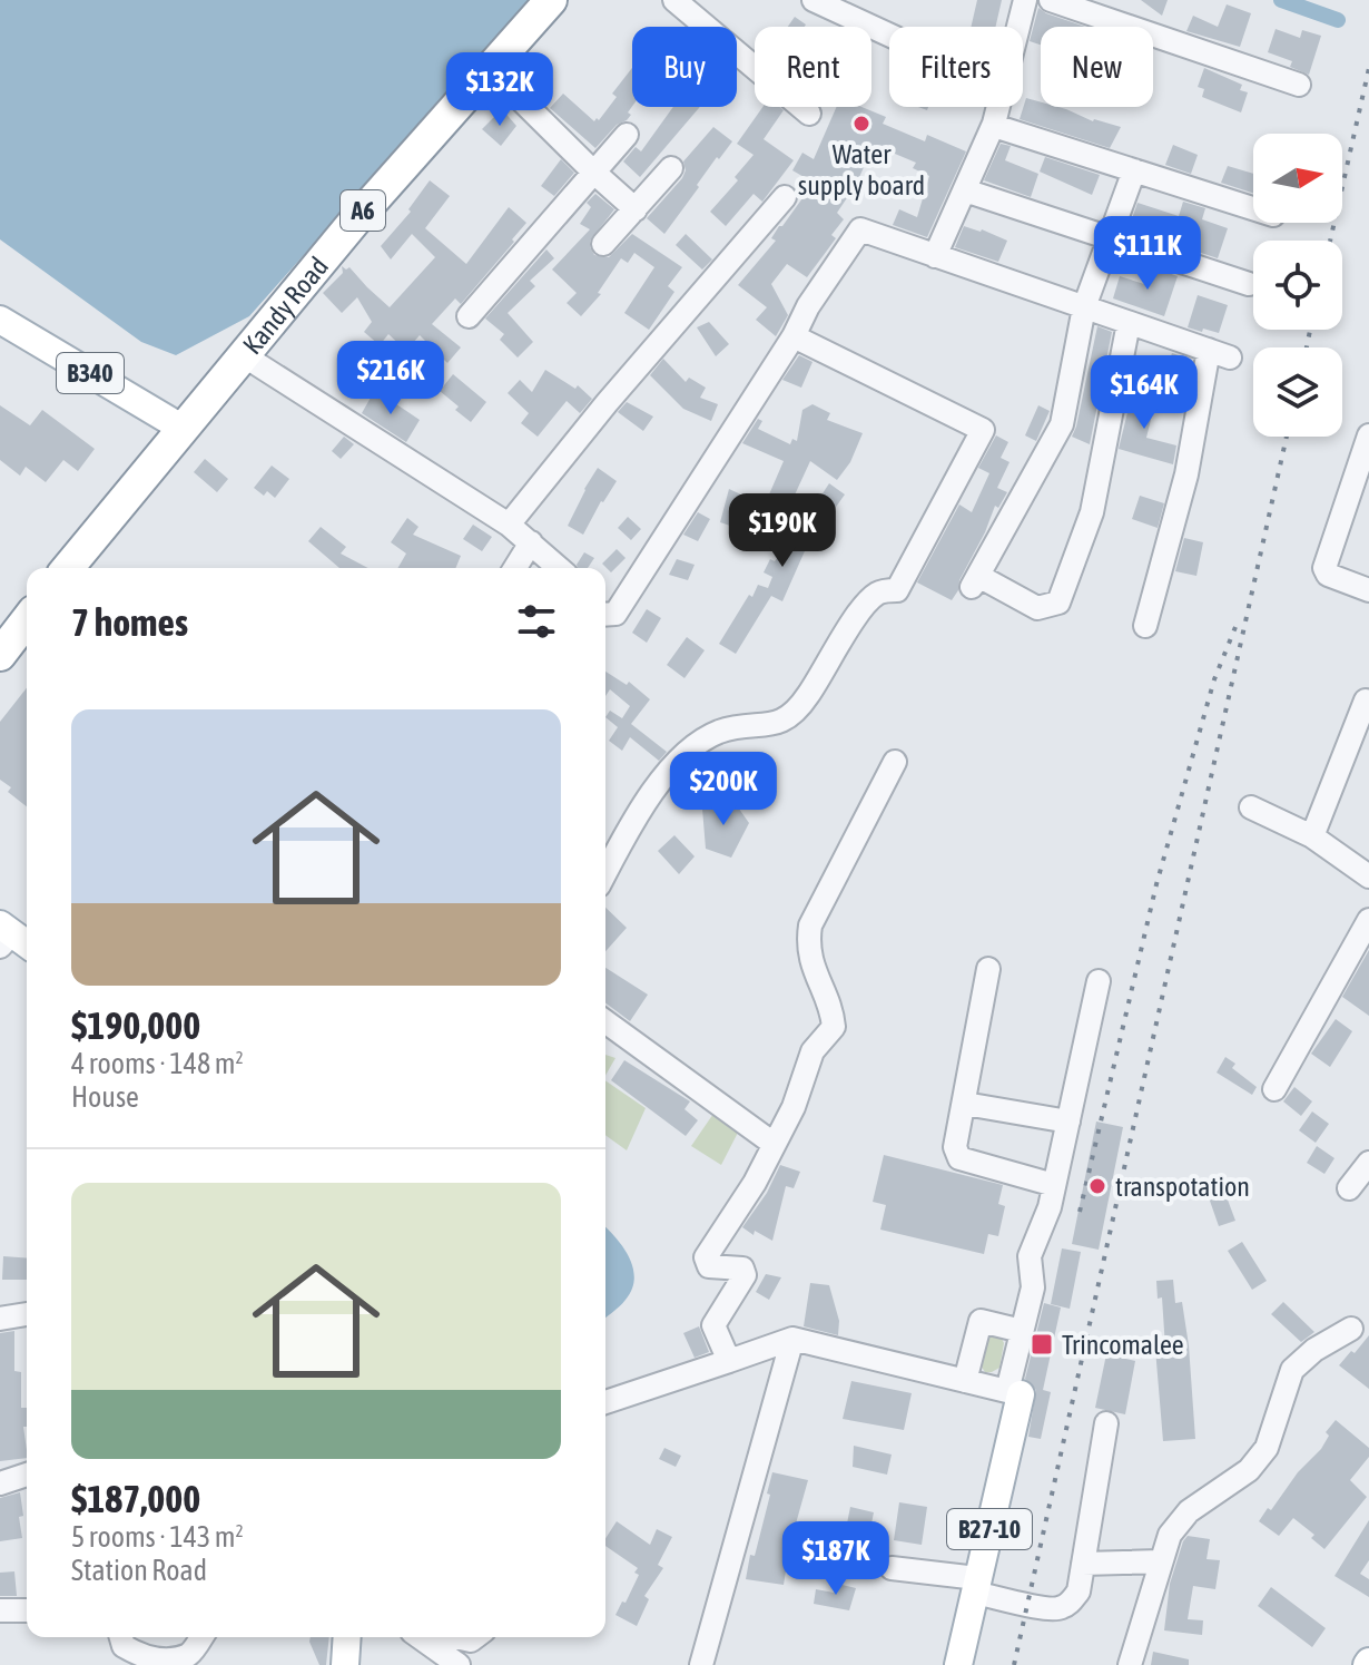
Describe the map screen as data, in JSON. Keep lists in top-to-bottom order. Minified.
{"streets":{"highway":["A6","Kandy Road"],"main road":["B340","B27-10"]},"crossings":[["Kandy Road","B340"]],"places":{"other":["Water supply board","transpotation"],"transit":["Trincomalee"]},"north":"right","page":{"chip":["Buy","Rent","Filters","New"],"price":["$132K","$111K","$216K","$164K","$190K","$200K","$187K"],"heading":"7 homes","list":[{"name":"$190,000","note":"4 rooms · 148 m² · House"},{"name":"$187,000","note":"5 rooms · 143 m² · Station Road"}]}}
